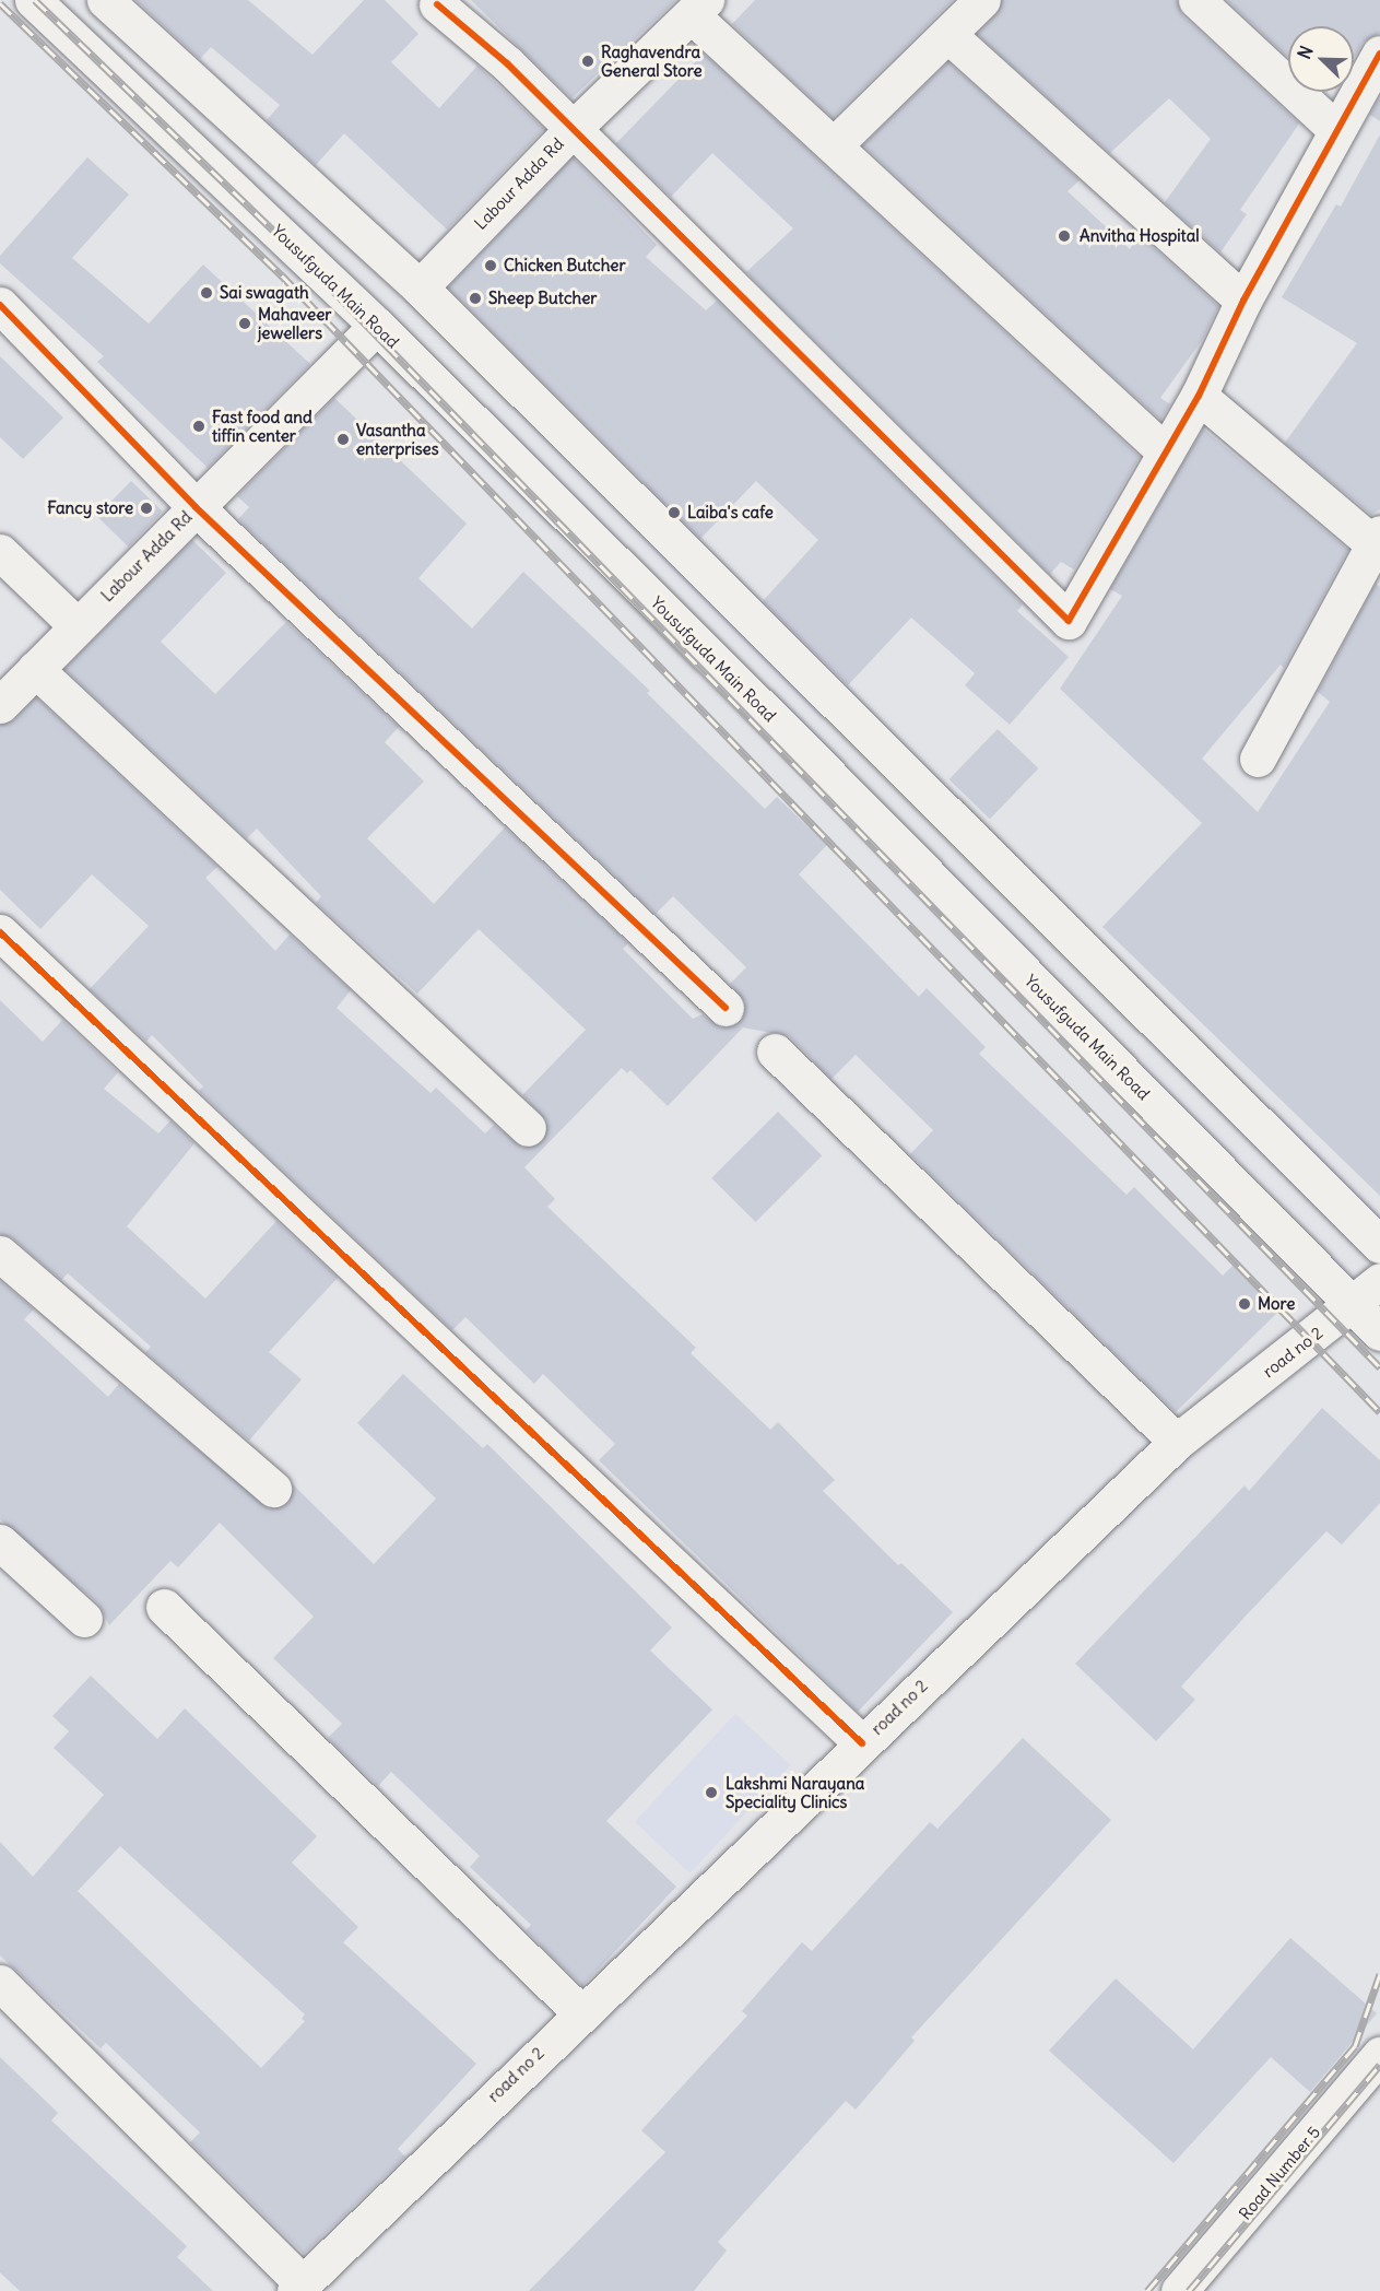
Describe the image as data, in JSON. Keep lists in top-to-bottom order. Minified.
{"streets":{"street":["Labour Adda Rd","Yousufguda Main Road","road no 2","Road Number 5"]},"crossings":[["Labour Adda Rd","Yousufguda Main Road"],["Yousufguda Main Road","road no 2"]],"places":["Raghavendra General Store","Anvitha Hospital","Chicken Butcher","Sai swagath","Sheep Butcher","Mahaveer jewellers","Fast food and tiffin center","Vasantha enterprises","Fancy store","Laiba's cafe","More","Lakshmi Narayana Speciality Clinics"],"north":"top left"}
